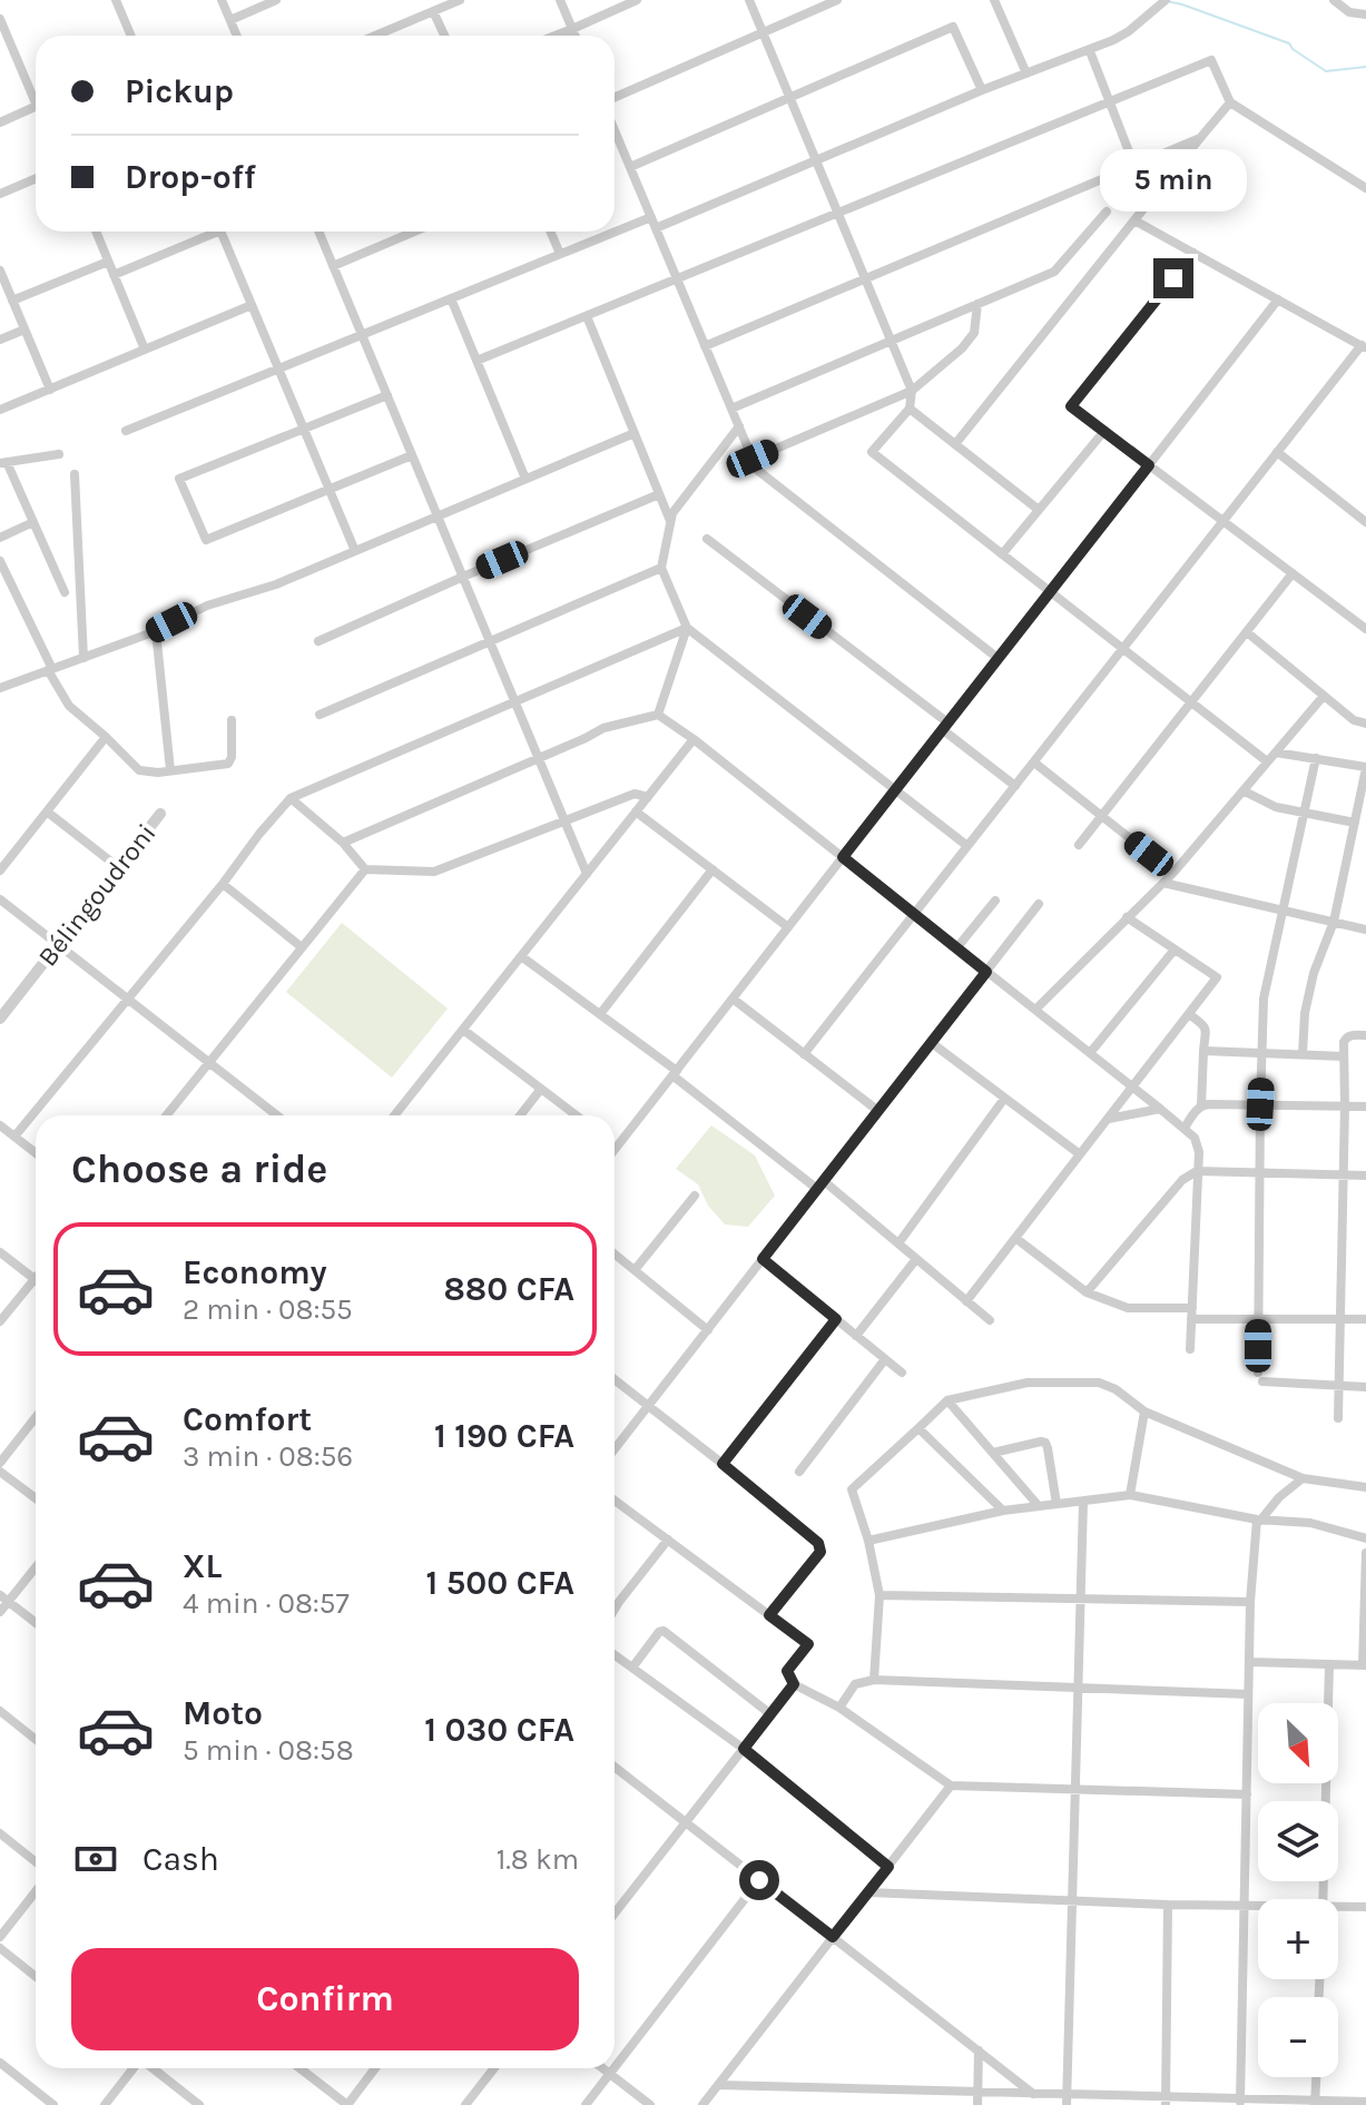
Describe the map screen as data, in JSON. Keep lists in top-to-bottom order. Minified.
{"streets":{"street":["Bélingoudroni"]},"north":"bottom right","page":{"banner":["Pickup","Drop-off"],"bubble":"5 min","heading":"Choose a ride","list":[{"name":"Economy","note":"2 min · 08:55","value":"880 CFA"},{"name":"Comfort","note":"3 min · 08:56","value":"1 190 CFA"},{"name":"XL","note":"4 min · 08:57","value":"1 500 CFA"},{"name":"Moto","note":"5 min · 08:58","value":"1 030 CFA"}],"map_buttons":["+","−"],"pay":["Cash","1.8 km"],"buttons":"Confirm"}}
